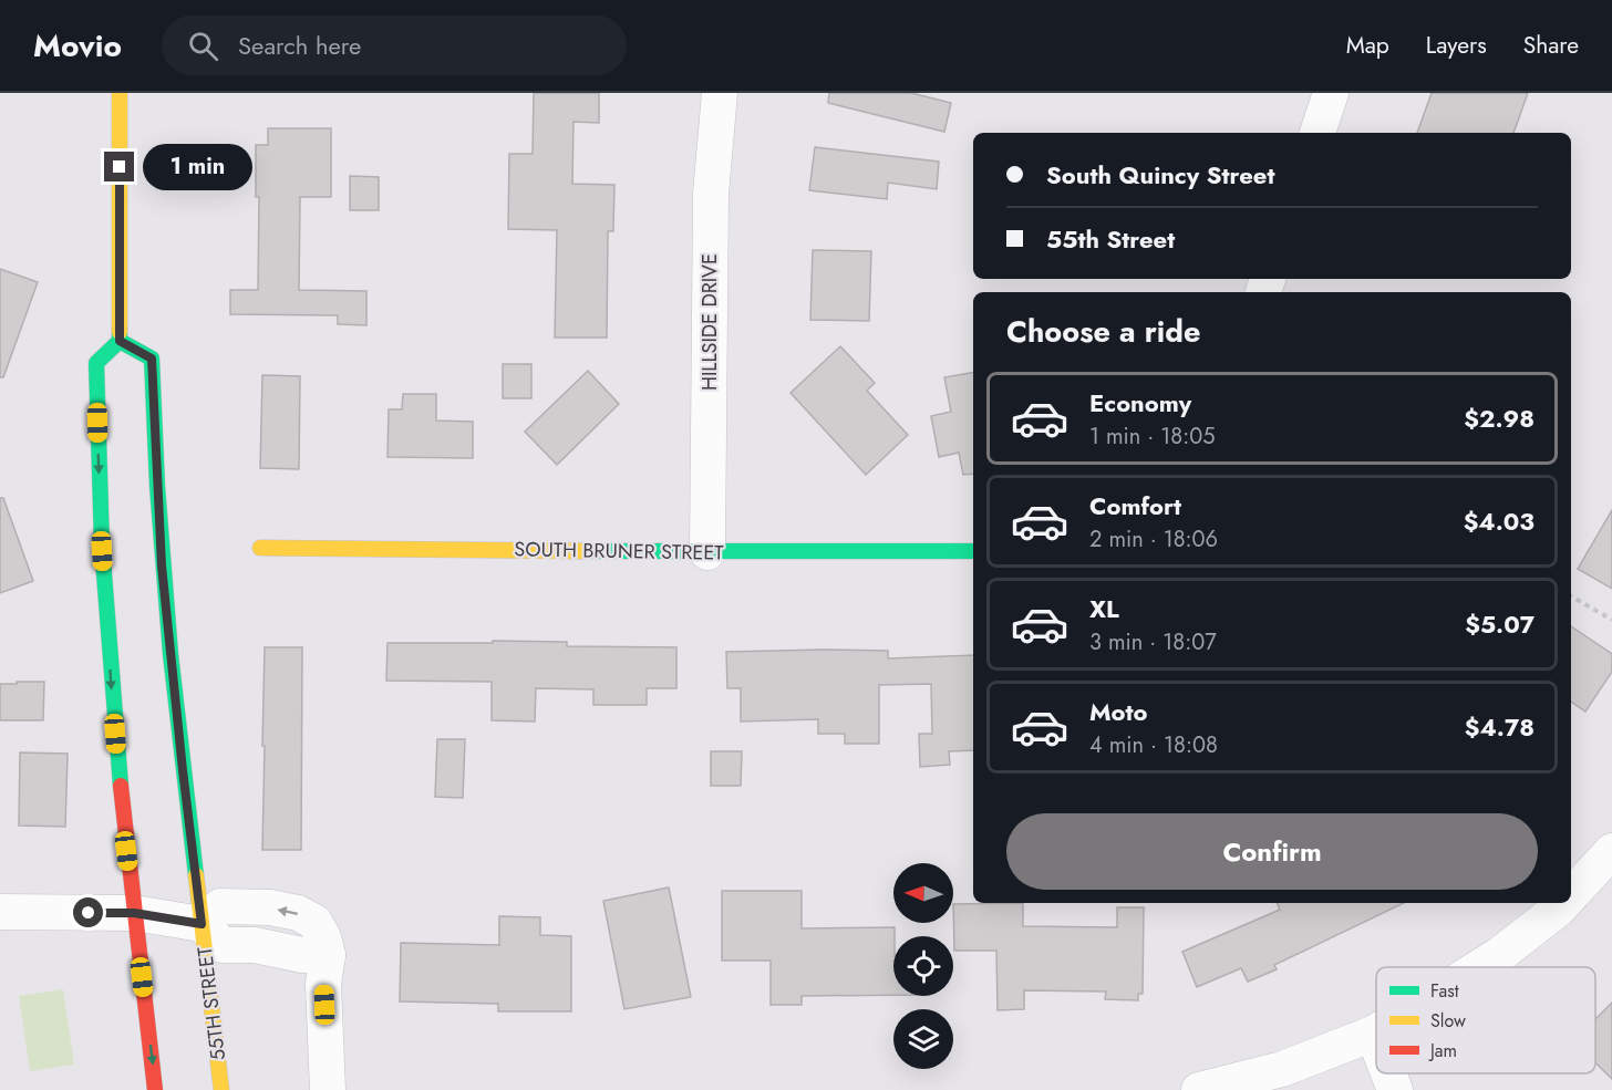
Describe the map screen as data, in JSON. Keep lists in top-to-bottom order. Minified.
{"streets":{"main road":["SOUTH BRUNER STREET","55TH STREET"],"street":["HILLSIDE DRIVE"]},"crossings":[["HILLSIDE DRIVE","SOUTH BRUNER STREET"]],"legend":["Fast","Slow","Jam"],"north":"left","page":{"header":"Movio","search":"Search here","nav":["Map","Layers","Share"],"banner":["South Quincy Street","55th Street"],"bubble":"1 min","heading":"Choose a ride","list":[{"name":"Economy","note":"1 min · 18:05","value":"$2.98"},{"name":"Comfort","note":"2 min · 18:06","value":"$4.03"},{"name":"XL","note":"3 min · 18:07","value":"$5.07"},{"name":"Moto","note":"4 min · 18:08","value":"$4.78"}],"buttons":"Confirm"}}
